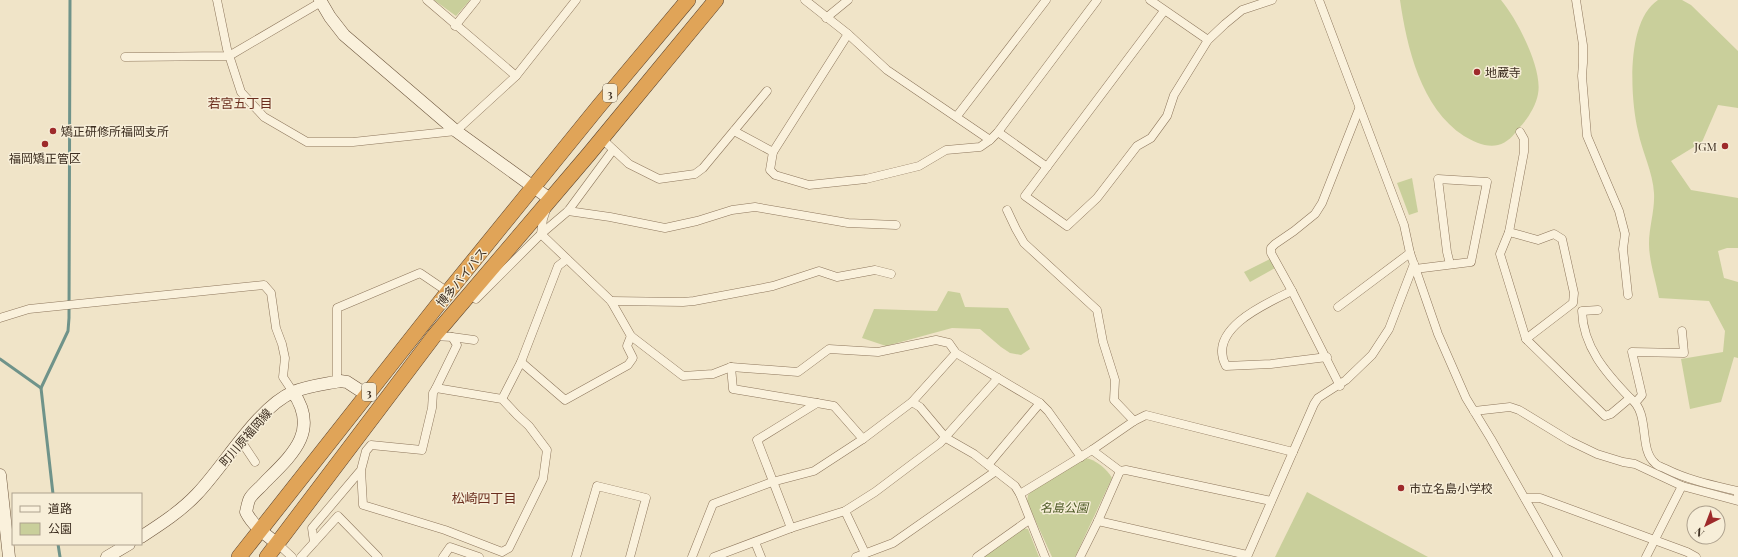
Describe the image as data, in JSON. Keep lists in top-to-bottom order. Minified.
{"streets":{"highway":["3","博多バイパス"],"street":["町川原福岡線"]},"crossings":[["博多バイパス","町川原福岡線"]],"districts":["若宮五丁目","松崎四丁目"],"parks":["名島公園"],"places":["地蔵寺","矯正研修所福岡支所","福岡矯正管区","JGM","市立名島小学校"],"legend":["道路","公園"],"north":"bottom left"}
